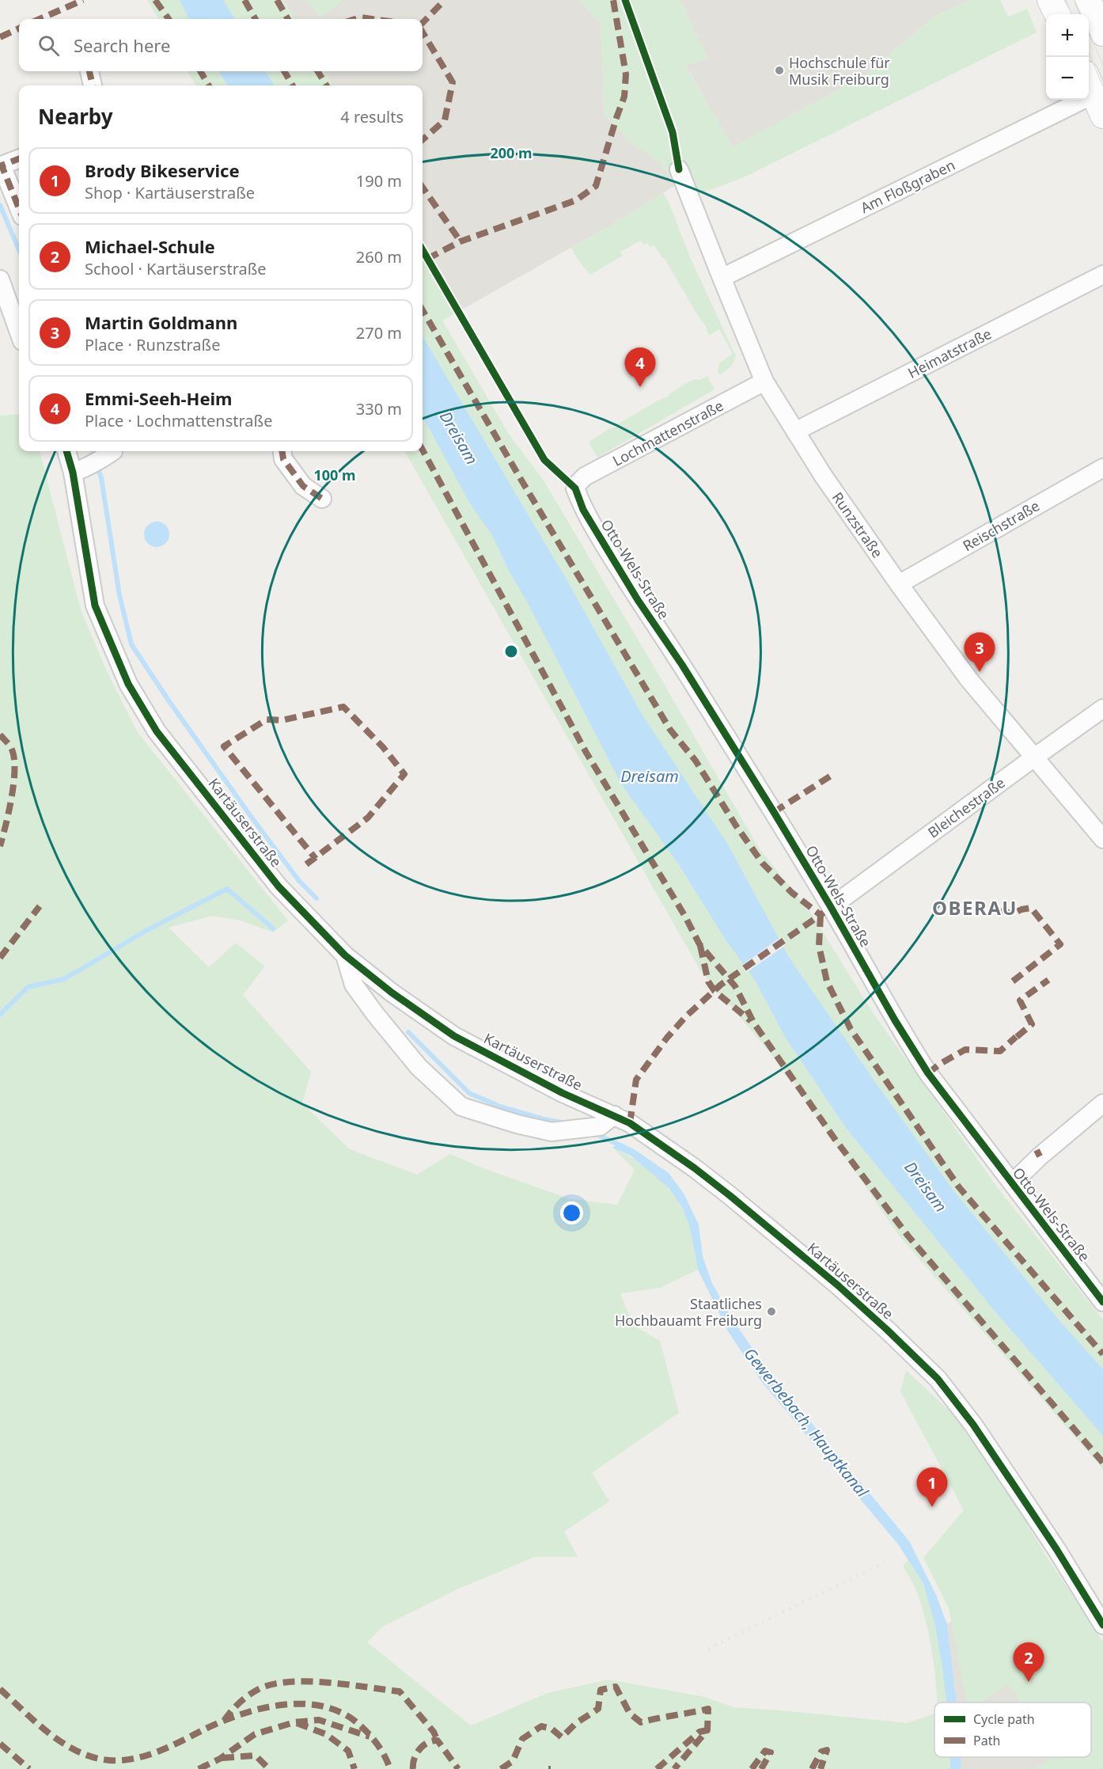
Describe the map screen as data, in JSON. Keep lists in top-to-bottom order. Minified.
{"streets":{"street":["Am Floßgraben","Heimatstraße","Lochmattenstraße","Runzstraße","Reischstraße","Otto-Wels-Straße","Bleichestraße","Kartäuserstraße"]},"crossings":[["Am Floßgraben","Runzstraße"],["Heimatstraße","Runzstraße"],["Lochmattenstraße","Runzstraße"],["Lochmattenstraße","Otto-Wels-Straße"],["Runzstraße","Reischstraße"],["Runzstraße","Bleichestraße"],["Otto-Wels-Straße","Bleichestraße"]],"districts":["OBERAU"],"water":["Dreisam","Gewerbebach, Hauptkanal"],"places":["Hochschule für Musik Freiburg","Staatliches Hochbauamt Freiburg"],"legend":["Cycle path","Path"],"page":{"map_buttons":["+","−"],"search":"Search here","heading":["Nearby","4 results"],"list":[{"mark":"1","name":"Brody Bikeservice","note":"Shop · Kartäuserstraße","value":"190 m"},{"mark":"2","name":"Michael-Schule","note":"School · Kartäuserstraße","value":"260 m"},{"mark":"3","name":"Martin Goldmann","note":"Place · Runzstraße","value":"270 m"},{"mark":"4","name":"Emmi-Seeh-Heim","note":"Place · Lochmattenstraße","value":"330 m"}],"pins":["4","3","1","2"]},"rings":["200 m","100 m"]}
